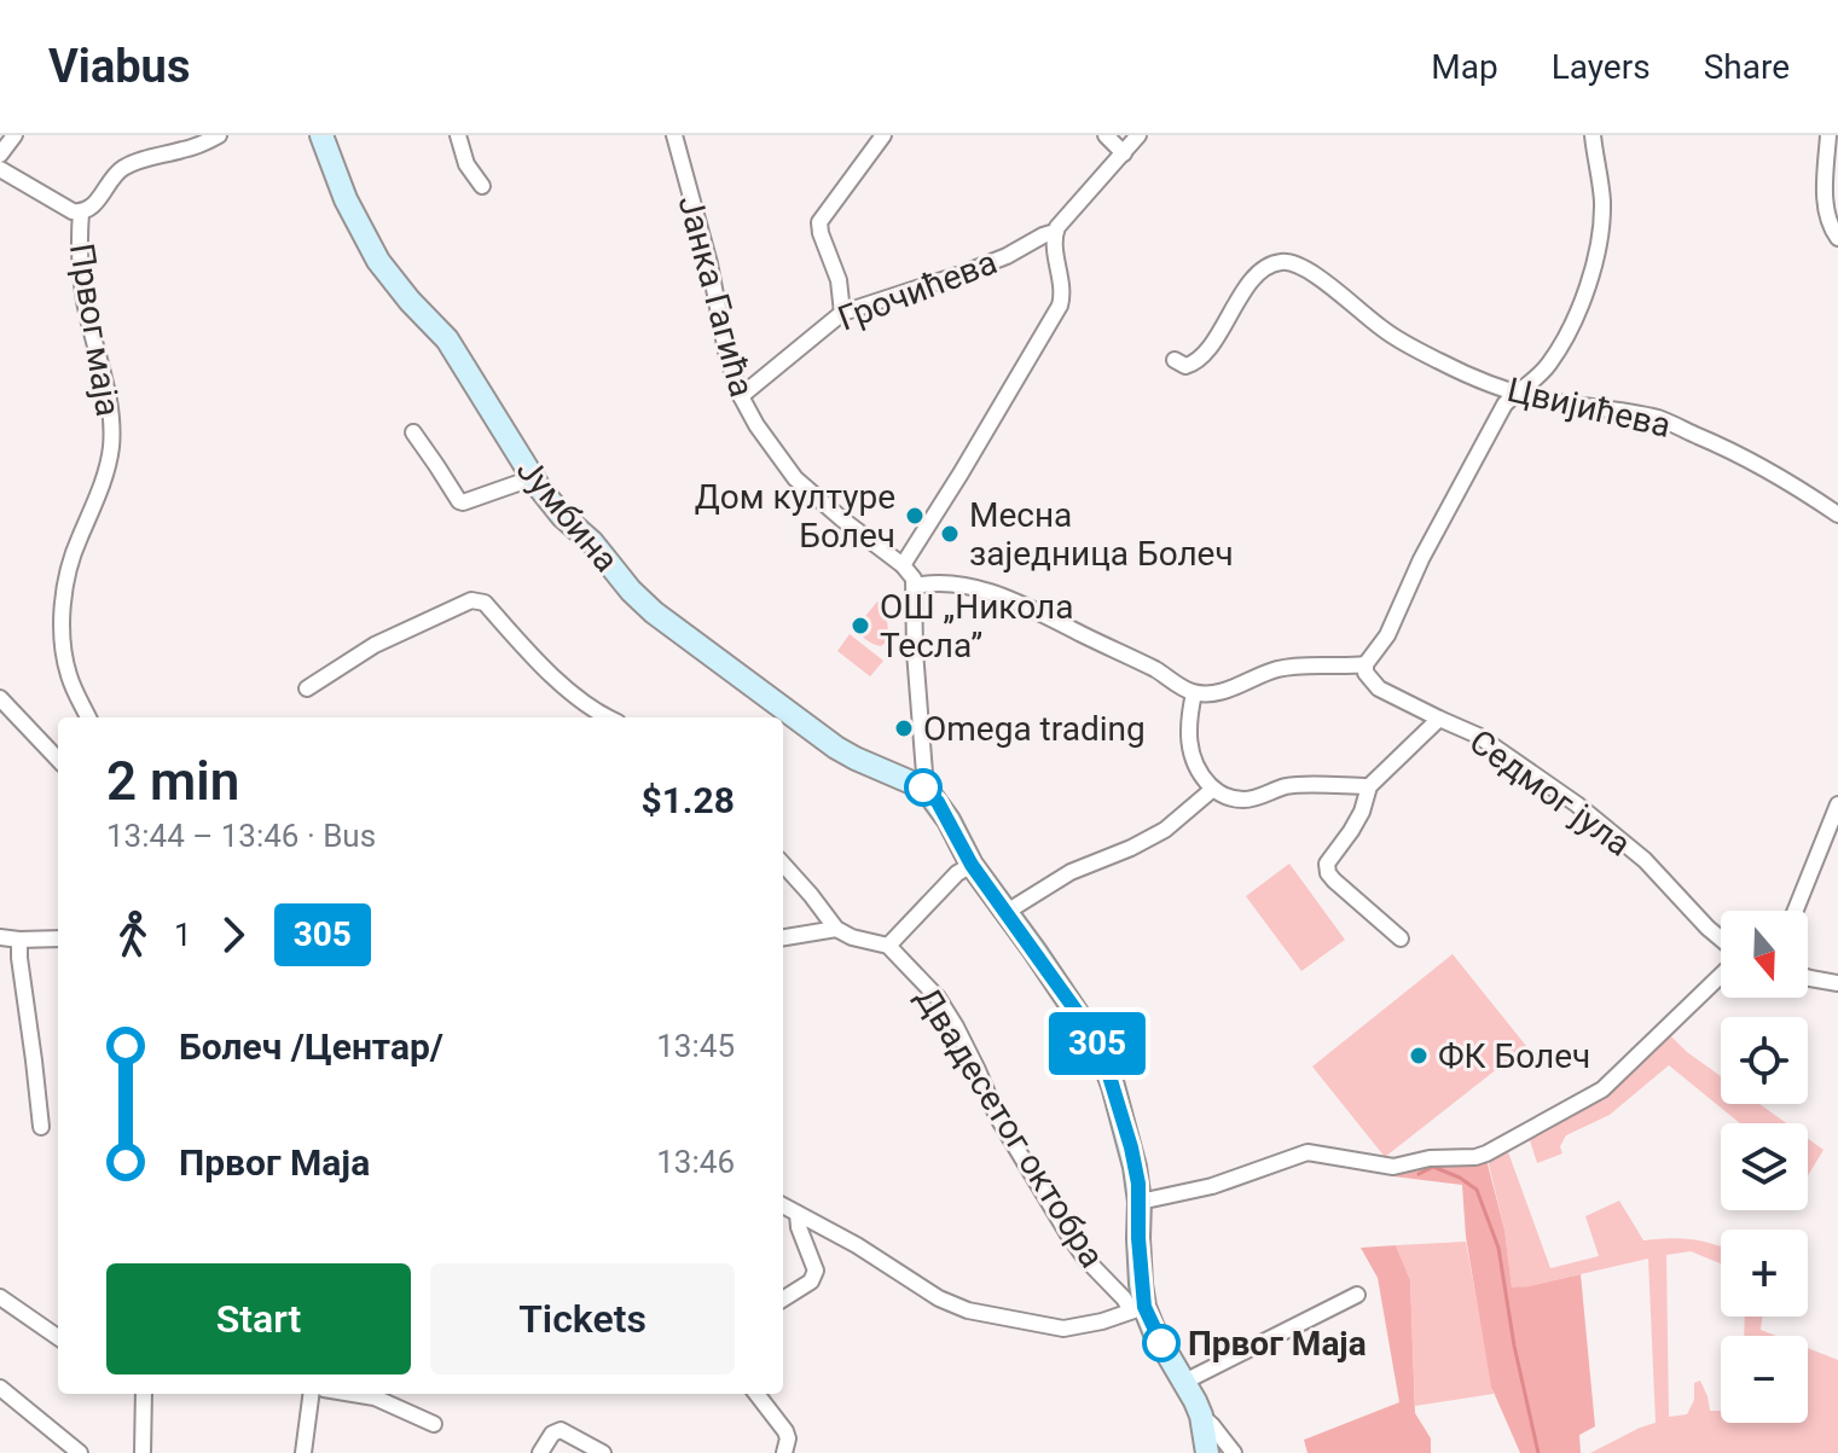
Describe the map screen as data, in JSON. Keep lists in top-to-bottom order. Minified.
{"streets":{"street":["Грочићева","Јанка Гагића","Првог маја","Цвијићева","Јумбина","Седмог јула","Двадесетог октобра"]},"crossings":[["Грочићева","Јанка Гагића"]],"places":["Дом културе Болеч","Месна заједница Болеч","ОШ „Никола Тесла”","Omega trading","ФК Болеч","Првог Маја"],"lines":["bus line 305"],"north":"bottom","page":{"header":"Viabus","nav":["Map","Layers","Share"],"on_map":"305","heading":["2 min","13:44 – 13:46 · Bus","$1.28"],"legs":["1","305"],"map_buttons":["+","−"],"list":[{"name":"Болеч /Центар/","value":"13:45"},{"name":"Првог Маја","value":"13:46"}],"buttons":["Start","Tickets"]}}
